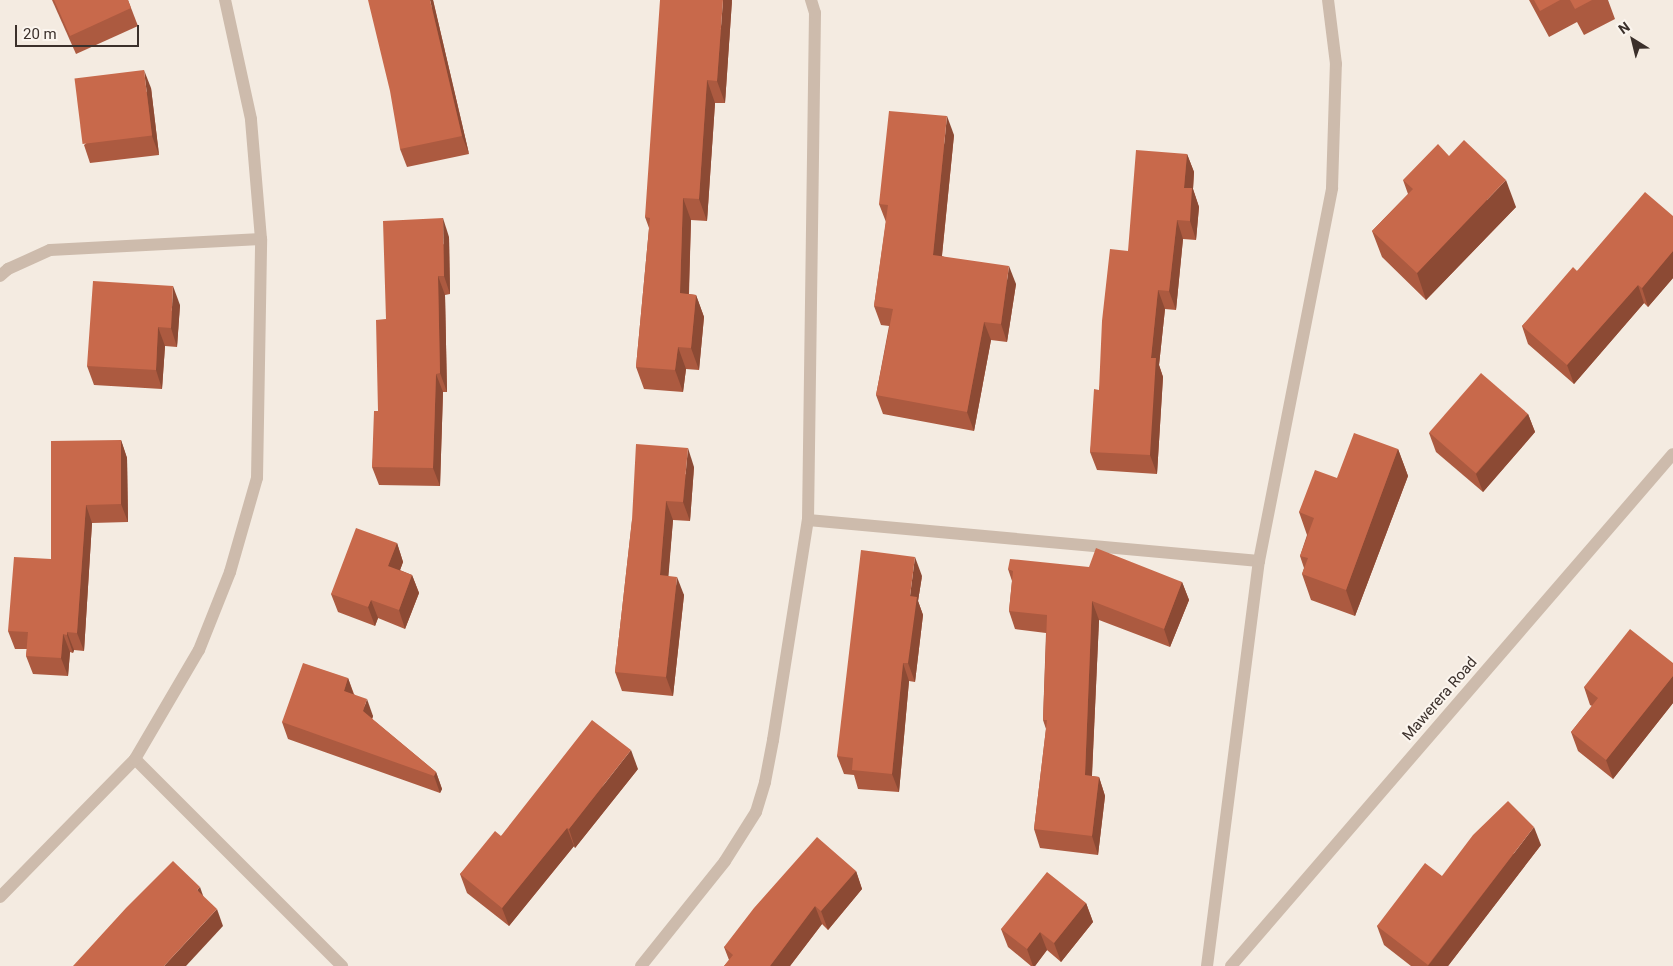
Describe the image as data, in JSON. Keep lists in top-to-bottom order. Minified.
{"streets":{"street":["Mawerera Road"]},"scale_bar":"20 m","north":"top left"}
